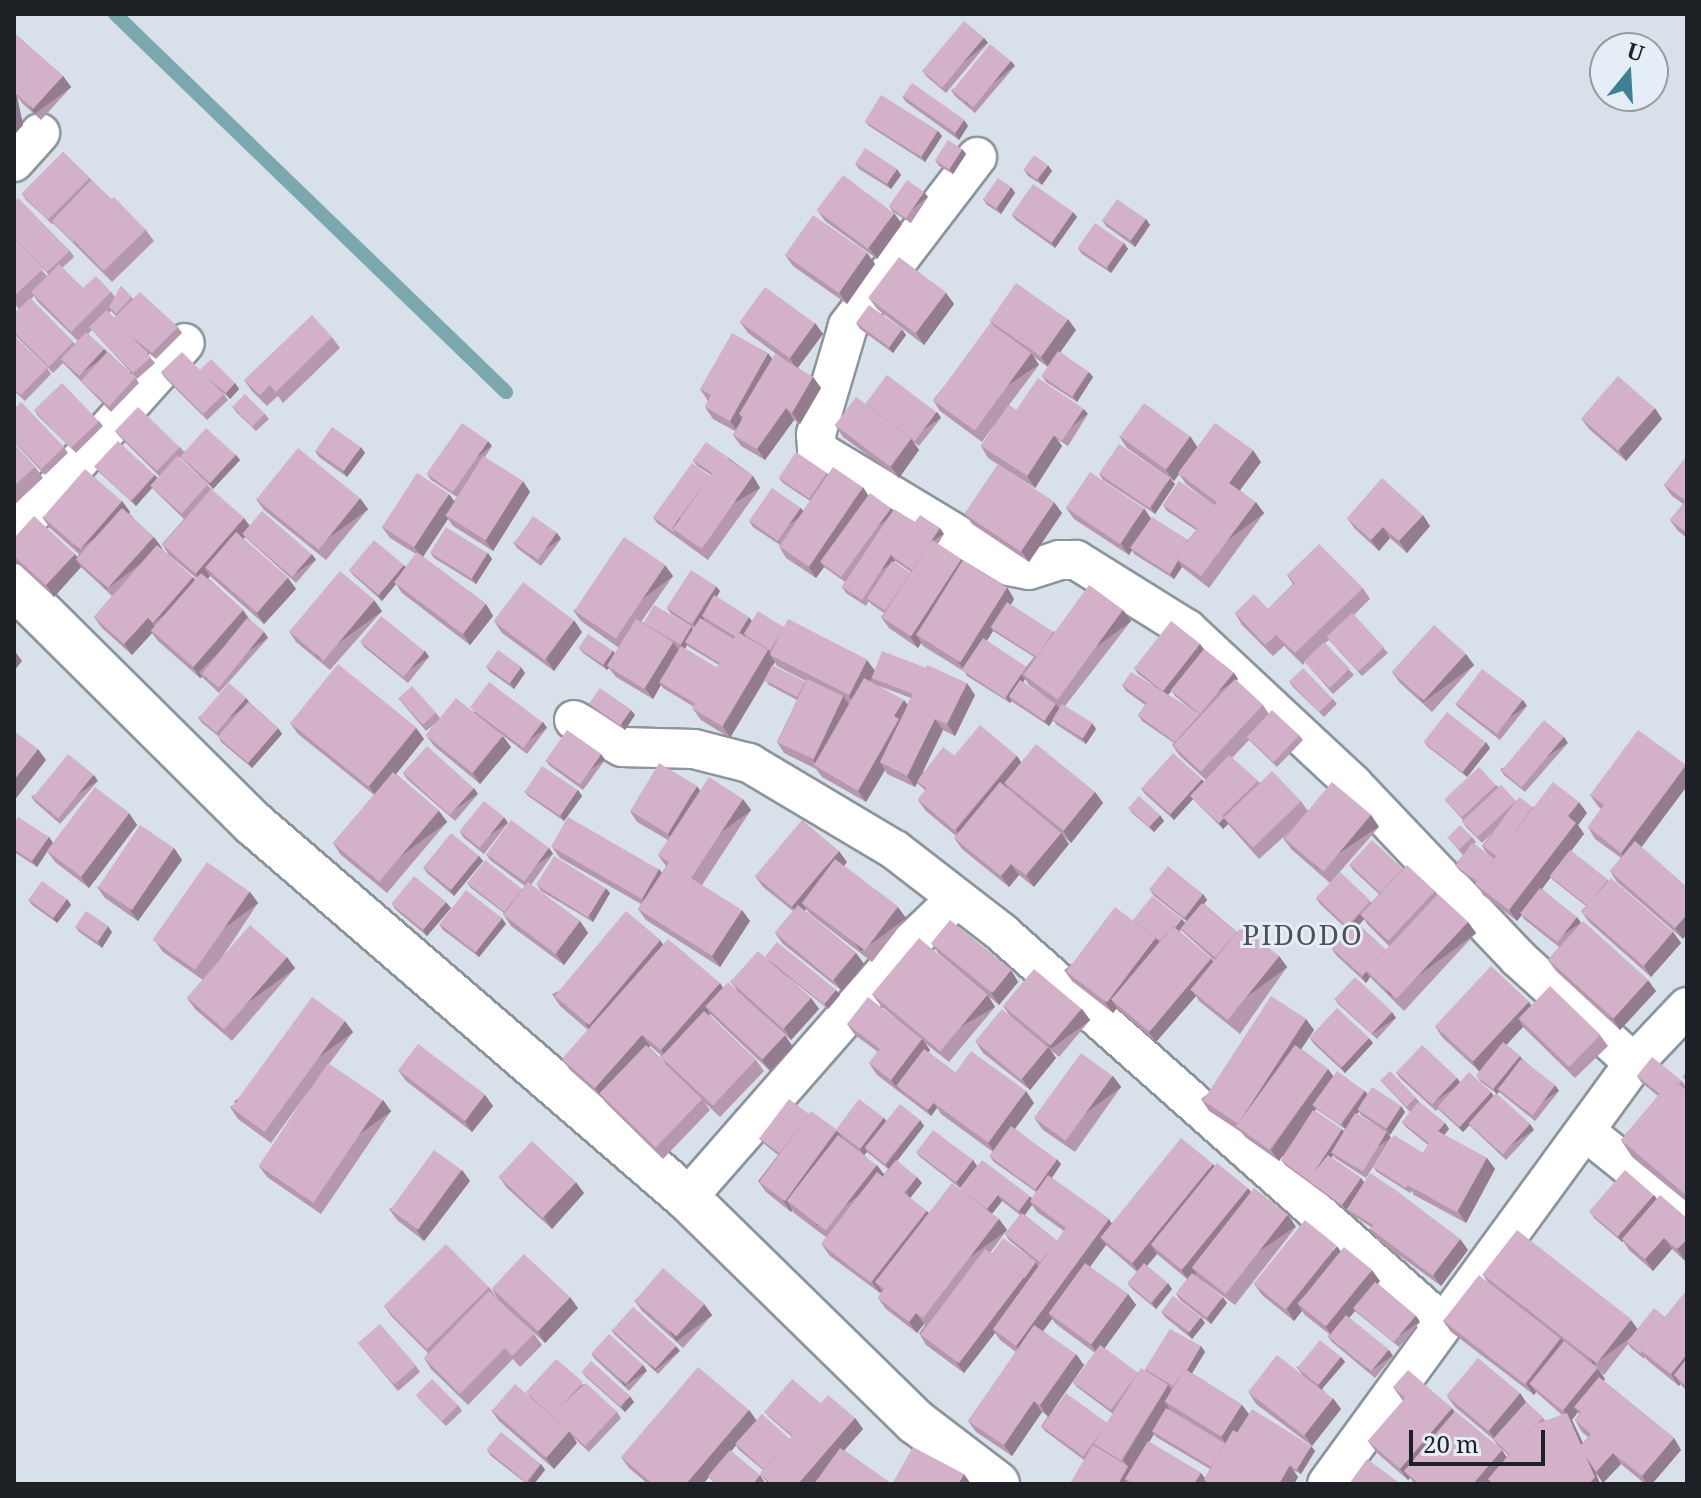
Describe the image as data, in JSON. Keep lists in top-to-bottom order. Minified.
{"districts":["PIDODO"],"scale_bar":"20 m","north":"top"}
